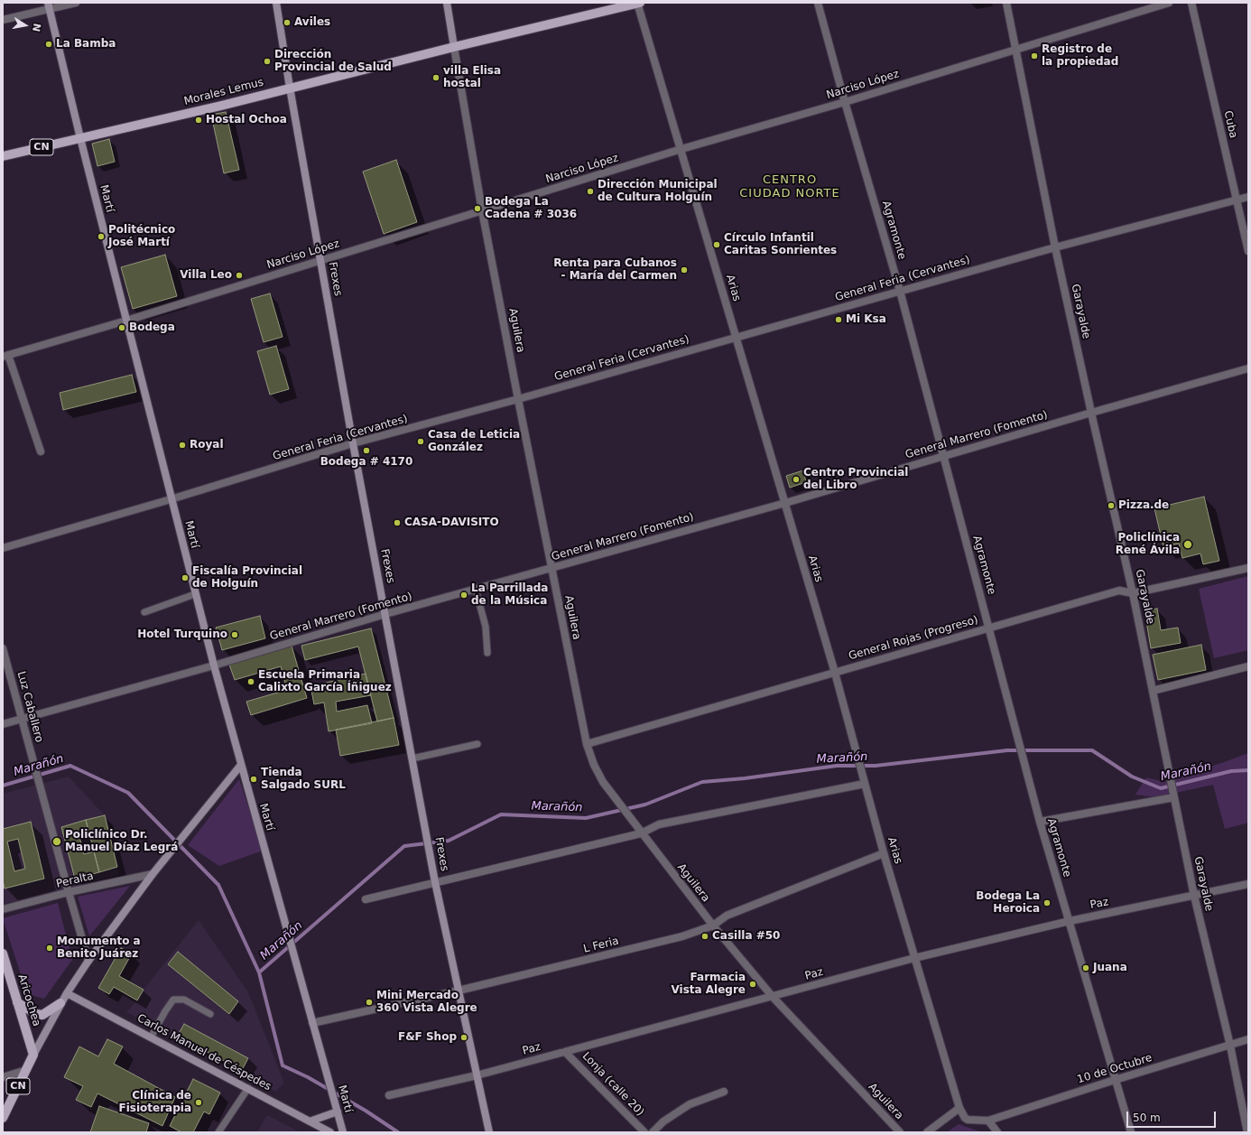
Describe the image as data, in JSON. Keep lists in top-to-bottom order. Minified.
{"streets":{"main road":["Morales Lemus","CN","Martí","Frexes","Aguilera","Aricochea","Carlos Manuel de Céspedes"],"street":["Narciso López","Cuba","Agramonte","General Feria (Cervantes)","Arias","Garayalde","General Marrero (Fomento)","General Rojas (Progreso)","Luz Caballero","Peralta","Paz","L Feria","10 de Octubre","Lonja (calle 20)"]},"crossings":[["Narciso López","Martí"],["Narciso López","Agramonte"],["Narciso López","Frexes"],["Narciso López","Arias"],["Narciso López","Garayalde"],["Narciso López","Aguilera"],["Morales Lemus","Martí"],["Morales Lemus","Frexes"],["Morales Lemus","Arias"],["Morales Lemus","Aguilera"],["Cuba","General Feria (Cervantes)"],["CN","Martí"],["CN","Luz Caballero"],["CN","Peralta"],["CN","Aricochea"],["CN","Carlos Manuel de Céspedes"],["Martí","General Feria (Cervantes)"],["Martí","General Marrero (Fomento)"],["Martí","L Feria"],["Agramonte","General Feria (Cervantes)"],["Agramonte","General Marrero (Fomento)"],["Agramonte","General Rojas (Progreso)"],["Agramonte","Paz"],["Agramonte","10 de Octubre"],["Frexes","General Feria (Cervantes)"],["Frexes","General Marrero (Fomento)"],["Frexes","Paz"],["Frexes","L Feria"],["General Feria (Cervantes)","Arias"],["General Feria (Cervantes)","Garayalde"],["General Feria (Cervantes)","Aguilera"],["Arias","General Marrero (Fomento)"],["Arias","General Rojas (Progreso)"],["Arias","Paz"],["Arias","L Feria"],["Arias","10 de Octubre"],["Garayalde","General Marrero (Fomento)"],["Garayalde","General Rojas (Progreso)"],["Garayalde","Paz"],["Garayalde","10 de Octubre"],["Aguilera","General Marrero (Fomento)"],["Aguilera","General Rojas (Progreso)"],["Aguilera","Paz"],["Aguilera","L Feria"],["General Marrero (Fomento)","Luz Caballero"],["Luz Caballero","Peralta"],["Paz","Lonja (calle 20)"]],"districts":["CENTRO CIUDAD NORTE"],"water":["Marañón"],"places":["Aviles","La Bamba","Registro de la propiedad","Dirección Provincial de Salud","villa Elisa hostal","Hostal Ochoa","Dirección Municipal de Cultura Holguín","Bodega La Cadena # 3036","Politécnico José Martí","Círculo Infantil Caritas Sonrientes","Renta para Cubanos - María del Carmen","Villa Leo","Mi Ksa","Bodega","Casa de Leticia González","Royal","Bodega # 4170","Centro Provincial del Libro","Pizza.de","CASA-DAVISITO","Policlínica René Ávila","Fiscalía Provincial de Holguín","La Parrillada de la Música","Hotel Turquino","Escuela Primaria Calixto García Íñiguez","Tienda Salgado SURL","Policlínico Dr. Manuel Díaz Legrá","Bodega La Heroica","Casilla #50","Monumento a Benito Juárez","Juana","Farmacia Vista Alegre","Mini Mercado 360 Vista Alegre","F&F Shop","Clínica de Fisioterapia"],"scale_bar":"50 m","north":"right"}
